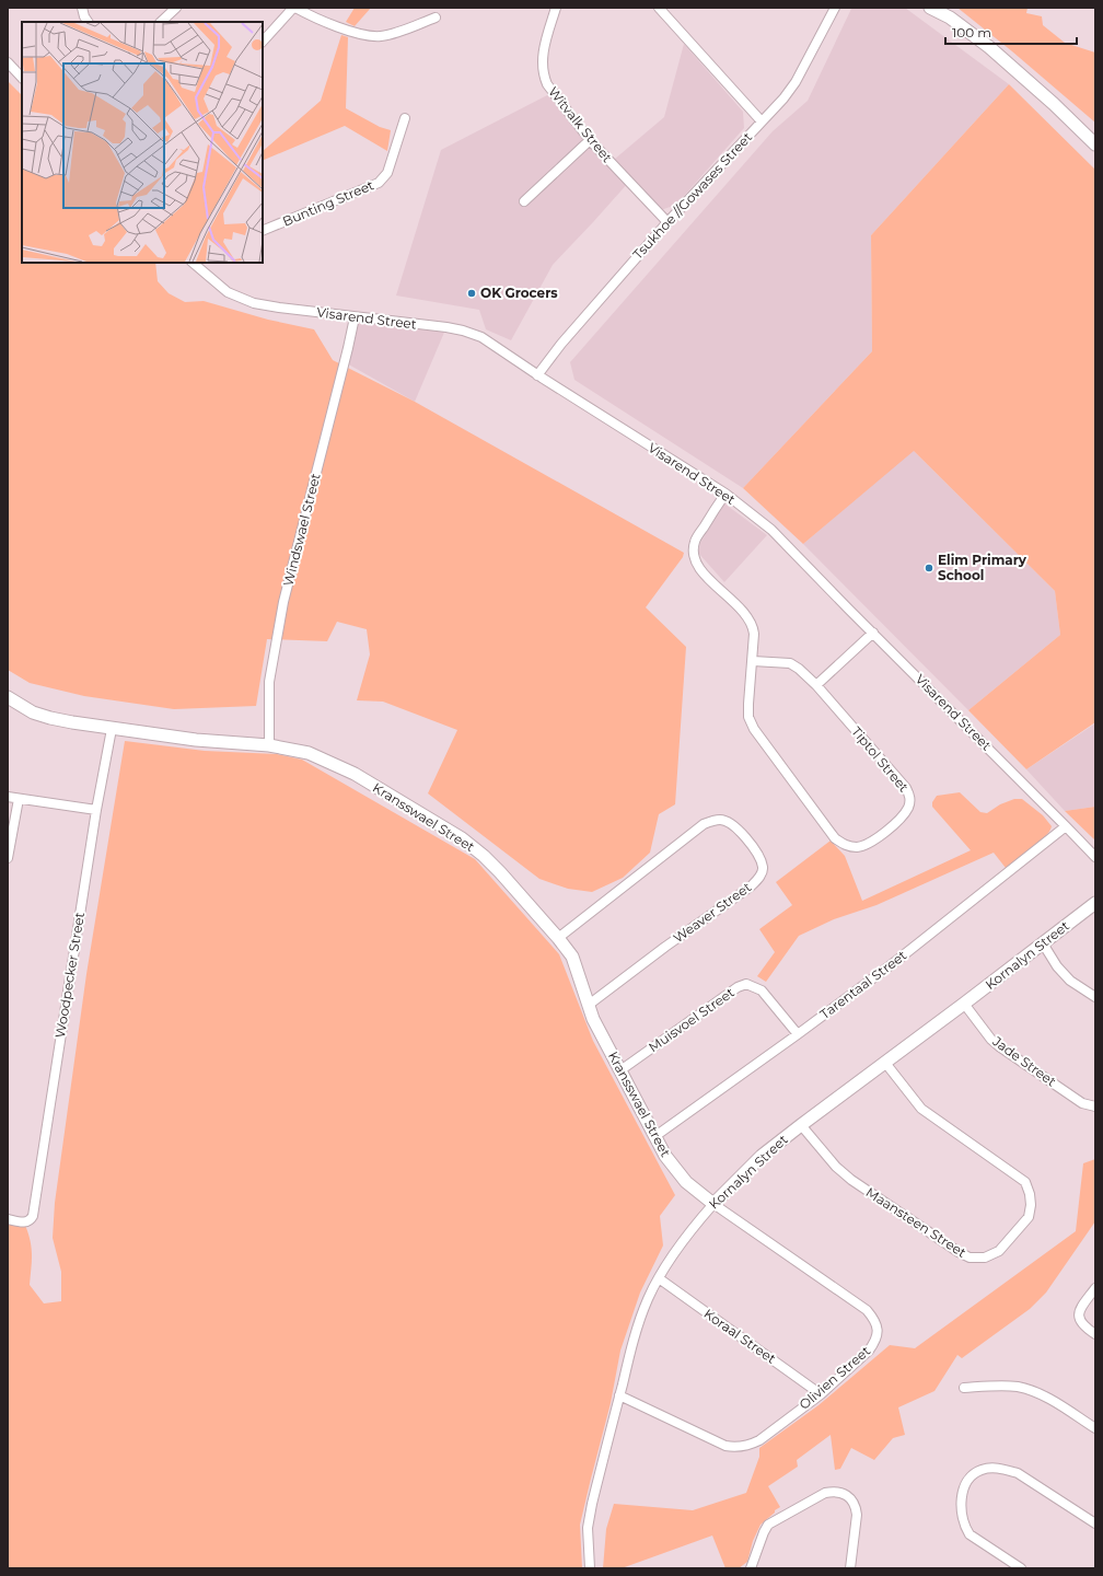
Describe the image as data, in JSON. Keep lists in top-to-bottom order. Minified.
{"streets":{"street":["Witvalk Street","Tsukhoe //Gowases Street","Bunting Street","Visarend Street","Windswael Street","Tiptol Street","Kransswael Street","Weaver Street","Kornalyn Street","Woodpecker Street","Tarentaal Street","Muisvoel Street","Jade Street","Maansteen Street","Koraal Street","Olivien Street"]},"crossings":[["Witvalk Street","Tsukhoe //Gowases Street"],["Tsukhoe //Gowases Street","Visarend Street"],["Visarend Street","Windswael Street"],["Visarend Street","Tiptol Street"],["Visarend Street","Tarentaal Street"],["Windswael Street","Kransswael Street"],["Kransswael Street","Weaver Street"],["Kransswael Street","Kornalyn Street"],["Kransswael Street","Woodpecker Street"],["Kransswael Street","Tarentaal Street"],["Kransswael Street","Muisvoel Street"],["Kransswael Street","Olivien Street"],["Kornalyn Street","Jade Street"],["Kornalyn Street","Maansteen Street"],["Kornalyn Street","Koraal Street"],["Kornalyn Street","Olivien Street"],["Tarentaal Street","Muisvoel Street"],["Koraal Street","Olivien Street"]],"places":["OK Grocers","Elim Primary School"],"scale_bar":"100 m"}
